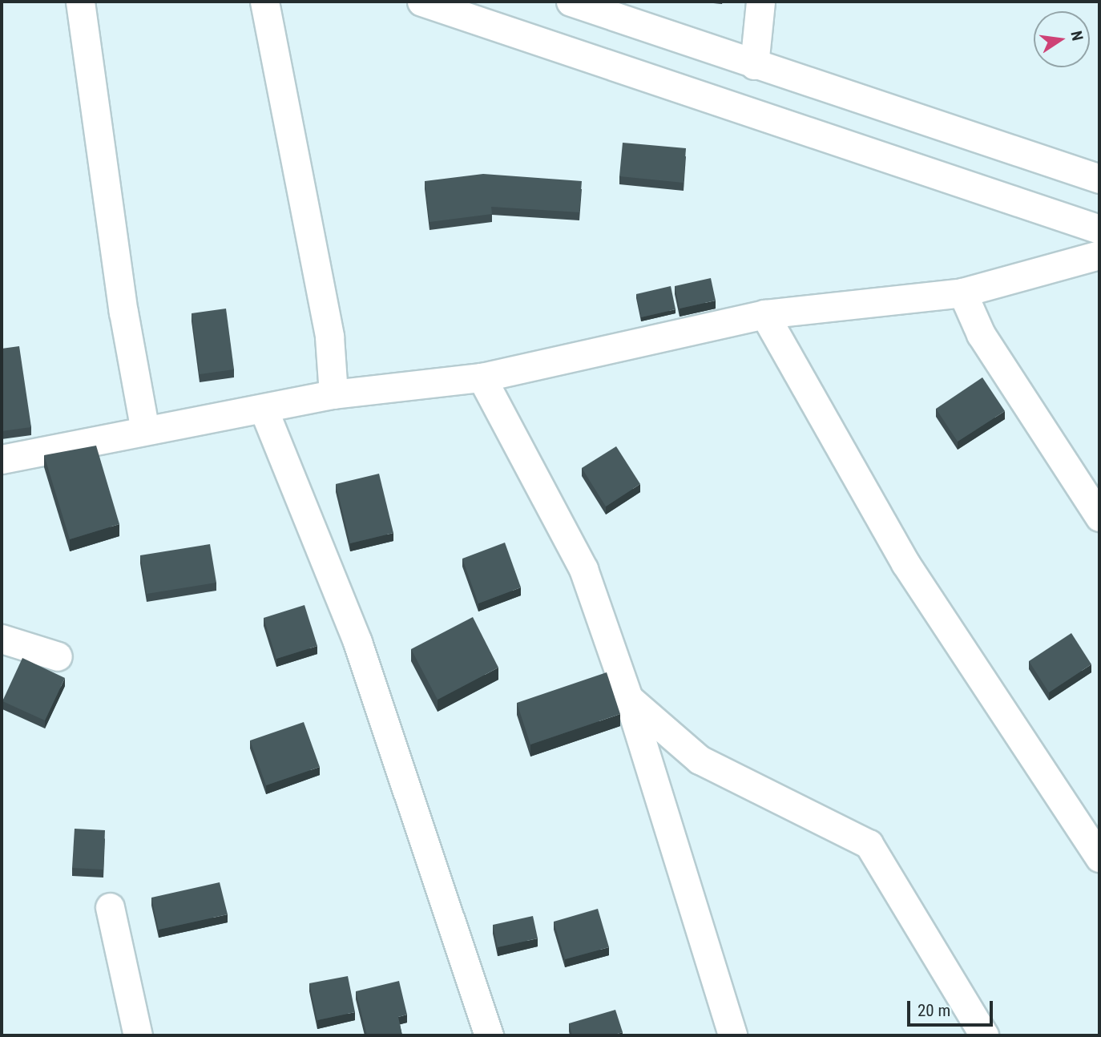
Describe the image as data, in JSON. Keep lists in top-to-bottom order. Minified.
{"scale_bar":"20 m","north":"right"}
